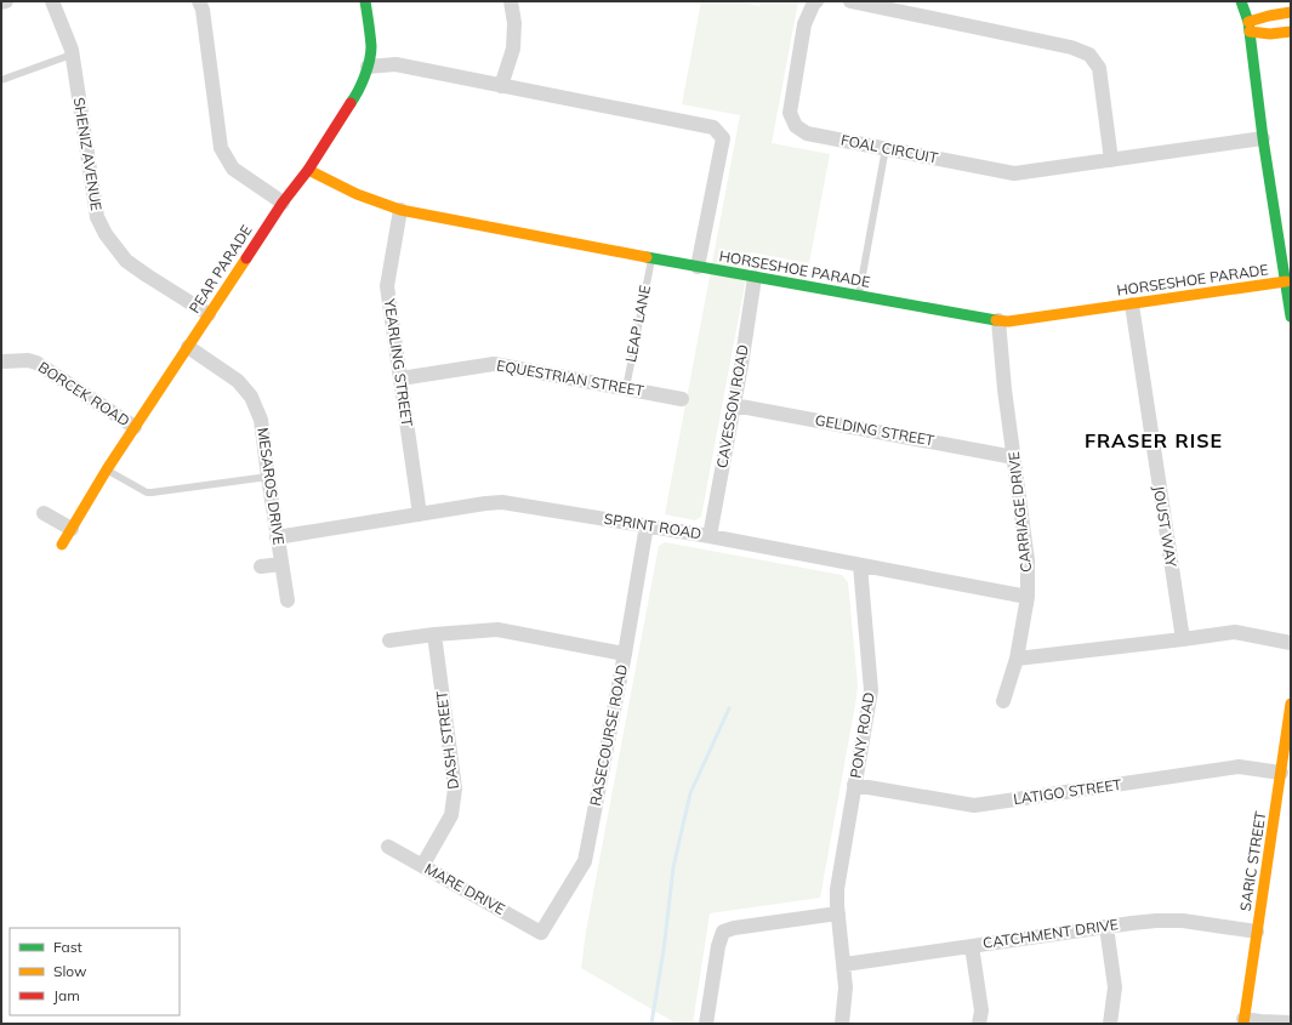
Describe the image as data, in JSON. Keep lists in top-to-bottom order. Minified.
{"streets":{"street":["FOAL CIRCUIT","SHENIZ AVENUE","PEAR PARADE","HORSESHOE PARADE","YEARLING STREET","EQUESTRIAN STREET","BORCEK ROAD","CAVESSON ROAD","GELDING STREET","MESAROS DRIVE","CARRIAGE DRIVE","SPRINT ROAD","JOUST WAY","RASECOURSE ROAD","PONY ROAD","DASH STREET","LATIGO STREET","SARIC STREET","MARE DRIVE","CATCHMENT DRIVE"],"lane":["LEAP LANE"]},"crossings":[["SHENIZ AVENUE","PEAR PARADE"],["PEAR PARADE","HORSESHOE PARADE"],["PEAR PARADE","BORCEK ROAD"],["PEAR PARADE","MESAROS DRIVE"],["HORSESHOE PARADE","LEAP LANE"],["HORSESHOE PARADE","YEARLING STREET"],["HORSESHOE PARADE","CAVESSON ROAD"],["HORSESHOE PARADE","CARRIAGE DRIVE"],["HORSESHOE PARADE","JOUST WAY"],["LEAP LANE","EQUESTRIAN STREET"],["YEARLING STREET","EQUESTRIAN STREET"],["YEARLING STREET","SPRINT ROAD"],["CAVESSON ROAD","GELDING STREET"],["CAVESSON ROAD","SPRINT ROAD"],["GELDING STREET","CARRIAGE DRIVE"],["MESAROS DRIVE","SPRINT ROAD"],["CARRIAGE DRIVE","SPRINT ROAD"],["SPRINT ROAD","RASECOURSE ROAD"],["SPRINT ROAD","PONY ROAD"],["RASECOURSE ROAD","MARE DRIVE"],["PONY ROAD","LATIGO STREET"],["PONY ROAD","CATCHMENT DRIVE"],["DASH STREET","MARE DRIVE"],["LATIGO STREET","SARIC STREET"],["SARIC STREET","CATCHMENT DRIVE"]],"districts":["FRASER RISE"],"legend":["Fast","Slow","Jam"]}
